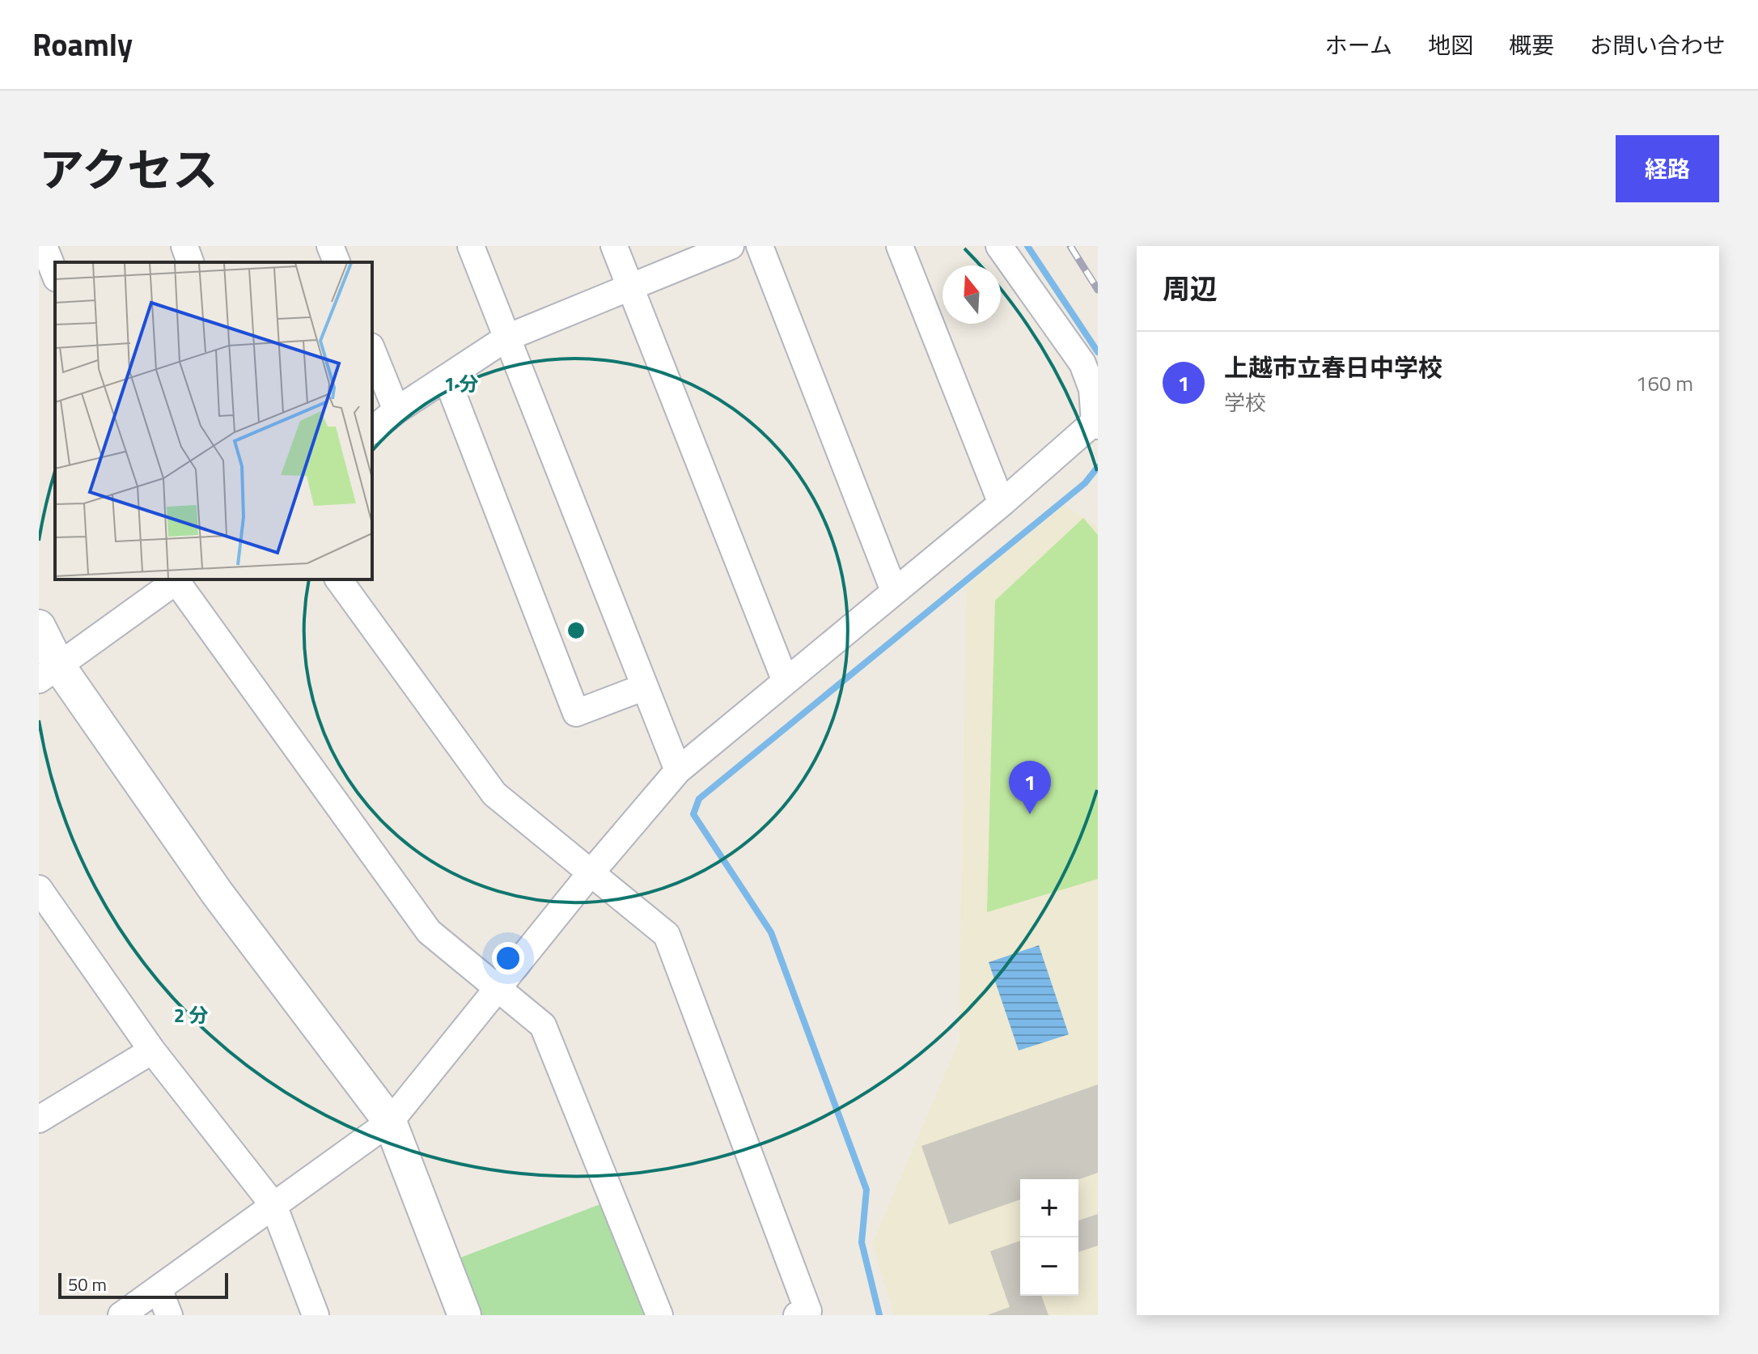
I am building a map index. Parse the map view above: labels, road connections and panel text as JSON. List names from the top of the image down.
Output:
{
  "scale_bar": "50 m",
  "north": "top",
  "page": {
    "header": "Roamly",
    "nav": [
      "ホーム",
      "地図",
      "概要",
      "お問い合わせ"
    ],
    "title": "アクセス",
    "buttons": "経路",
    "heading": "周辺",
    "list": [
      {
        "mark": "1",
        "name": "上越市立春日中学校",
        "note": "学校",
        "value": "160 m"
      }
    ],
    "pins": "1",
    "map_buttons": ["+", "−"],
    "scale": "50 m"
  },
  "rings": ["1 分", "2 分"]
}
